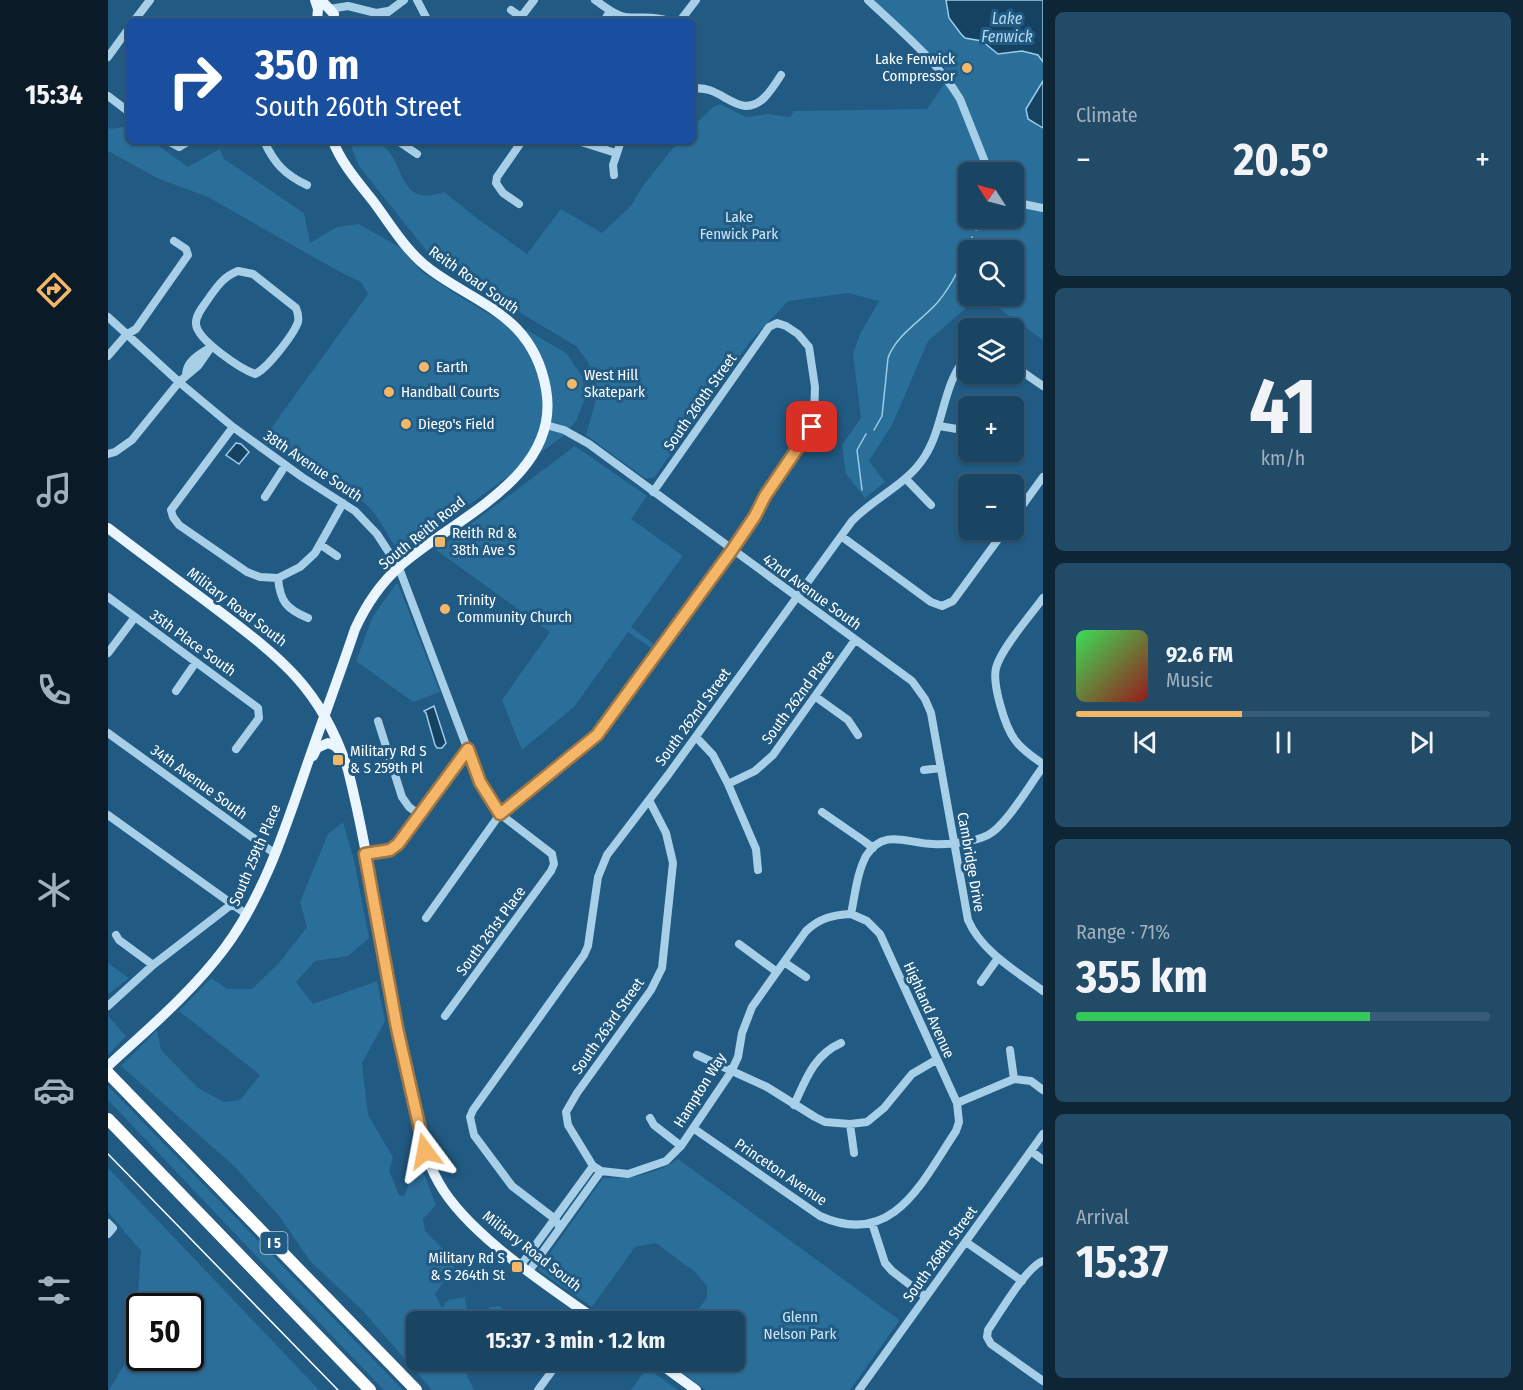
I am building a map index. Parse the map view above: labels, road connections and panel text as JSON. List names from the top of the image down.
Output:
{
  "streets": {
    "highway": ["I 5"],
    "main road": [
      "Reith Road South",
      "South Reith Road",
      "Military Road South",
      "South 259th Place"
    ],
    "street": [
      "South 260th Street",
      "38th Avenue South",
      "42nd Avenue South",
      "35th Place South",
      "South 262nd Place",
      "South 262nd Street",
      "34th Avenue South",
      "Cambridge Drive",
      "South 261st Place",
      "Highland Avenue",
      "South 263rd Street",
      "Hampton Way",
      "Princeton Avenue",
      "South 268th Street"
    ]
  },
  "crossings": [
    ["Reith Road South", "South Reith Road"],
    ["Reith Road South", "42nd Avenue South"],
    ["South 260th Street", "42nd Avenue South"],
    ["38th Avenue South", "South Reith Road"],
    ["38th Avenue South", "South 261st Place"],
    ["South Reith Road", "42nd Avenue South"],
    ["South Reith Road", "Military Road South"],
    ["South Reith Road", "South 259th Place"],
    ["42nd Avenue South", "South 262nd Place"],
    ["42nd Avenue South", "South 262nd Street"],
    ["42nd Avenue South", "Cambridge Drive"],
    ["Military Road South", "South 259th Place"],
    ["South 262nd Street", "South 263rd Street"],
    ["34th Avenue South", "South 259th Place"],
    ["Highland Avenue", "Hampton Way"],
    ["Highland Avenue", "Princeton Avenue"],
    ["South 263rd Street", "Hampton Way"],
    ["Hampton Way", "Princeton Avenue"]
  ],
  "water": ["Lake Fenwick"],
  "parks": ["Lake Fenwick Park", "Glenn Nelson Park"],
  "places": {
    "other": [
      "Lake Fenwick Compressor",
      "Earth",
      "West Hill Skatepark",
      "Handball Courts",
      "Diego's Field",
      "Trinity Community Church"
    ],
    "transit": ["Reith Rd & 38th Ave S", "Military Rd S & S 259th Pl", "Military Rd S & S 264th St"]
  },
  "north": "top left",
  "page": {
    "tabs": "15:34",
    "tile": [
      "Climate",
      ["41", "km/h"],
      ["Range · 71%", "355 km"],
      ["Arrival", "15:37"]
    ],
    "turn": ["350 m", "South 260th Street"],
    "heat": ["−", "20.5°", "+"],
    "map_buttons": ["+", "−"],
    "song": ["92.6 FM", "Music"],
    "limit": "50",
    "trip": "15:37 · 3 min · 1.2 km"
  }
}
